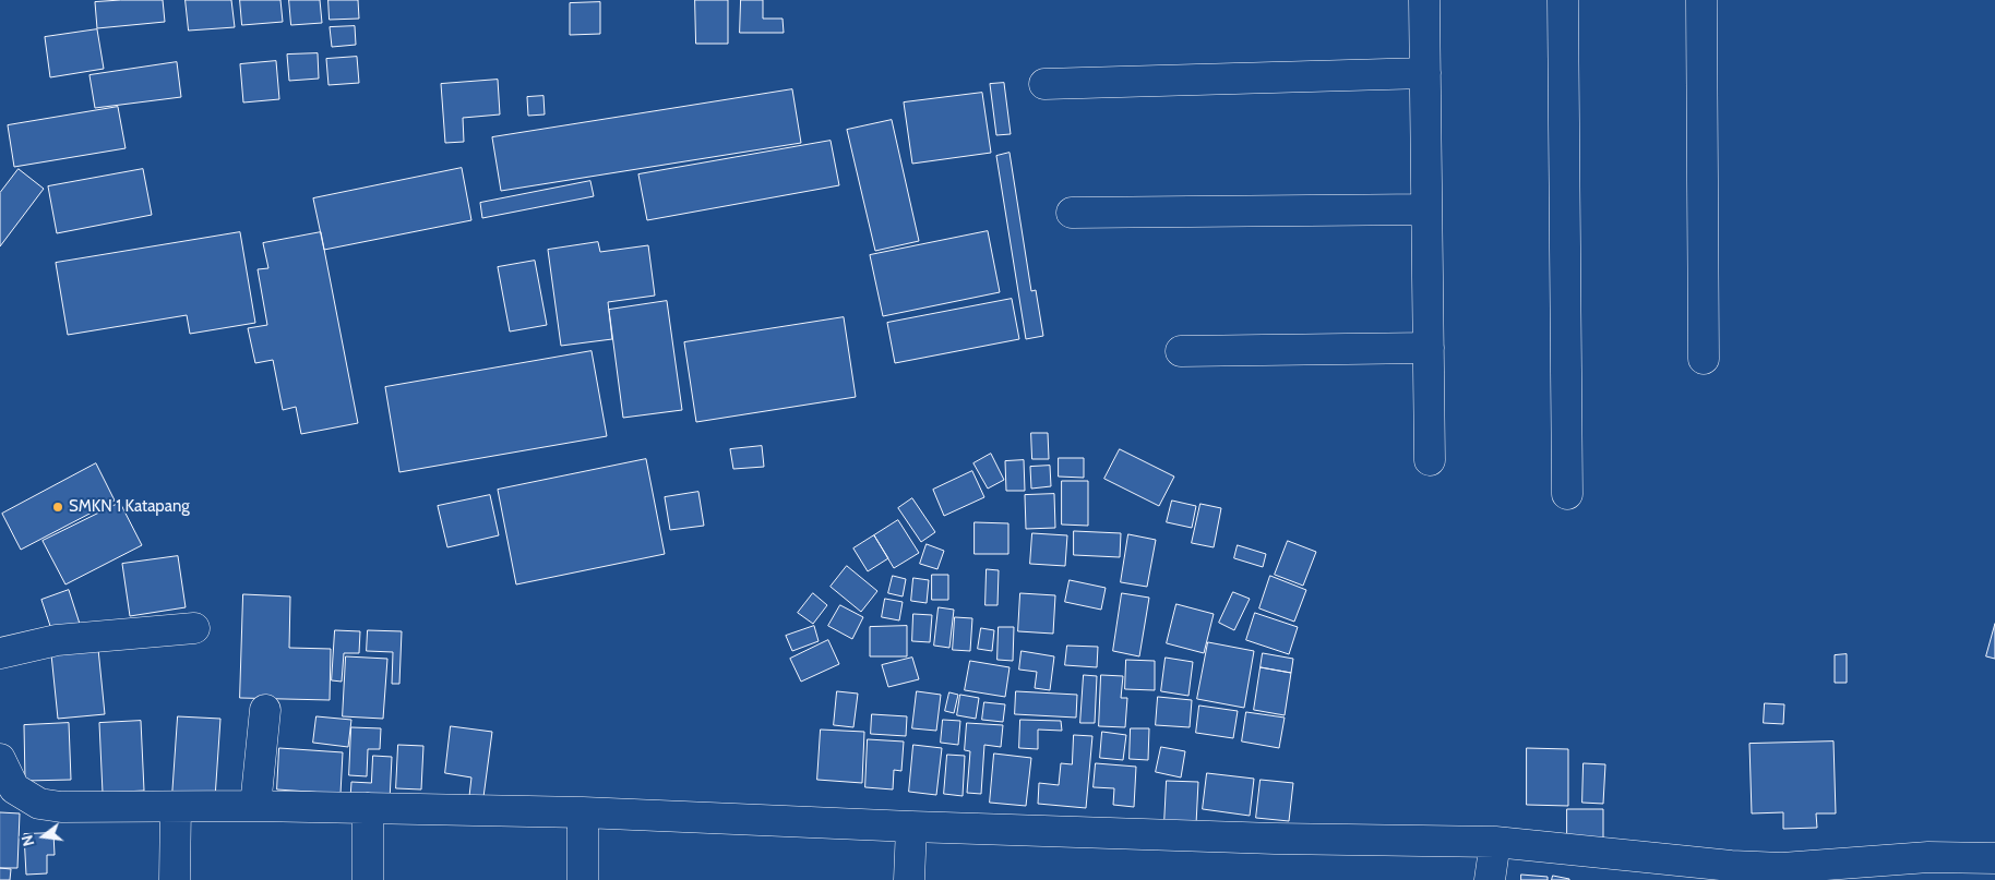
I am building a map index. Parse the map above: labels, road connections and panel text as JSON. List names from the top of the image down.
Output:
{
  "places": ["SMKN 1 Katapang"],
  "north": "left"
}
